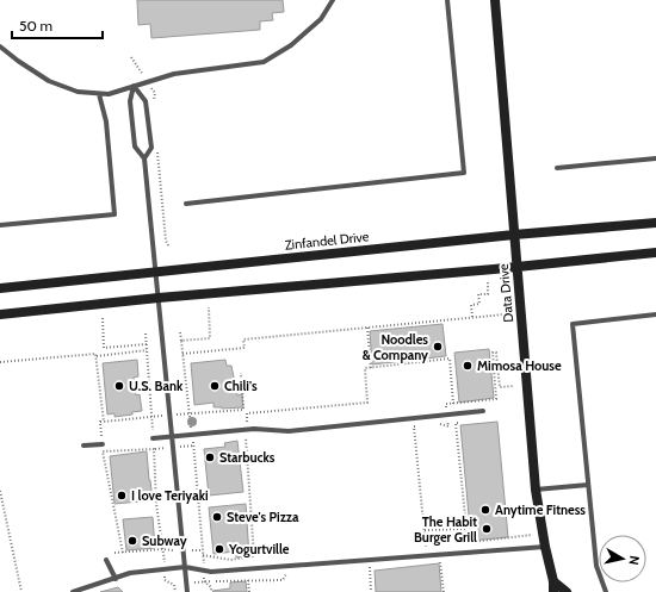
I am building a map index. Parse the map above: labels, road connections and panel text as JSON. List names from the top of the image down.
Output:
{
  "streets": {
    "main road": ["Zinfandel Drive", "Data Drive"]
  },
  "crossings": [
    ["Zinfandel Drive", "Data Drive"]
  ],
  "places": [
    "Noodles & Company",
    "Mimosa House",
    "U.S. Bank",
    "Chili's",
    "Starbucks",
    "I love Teriyaki",
    "Anytime Fitness",
    "Steve's Pizza",
    "The Habit Burger Grill",
    "Subway",
    "Yogurtville"
  ],
  "scale_bar": "50 m",
  "north": "right"
}
